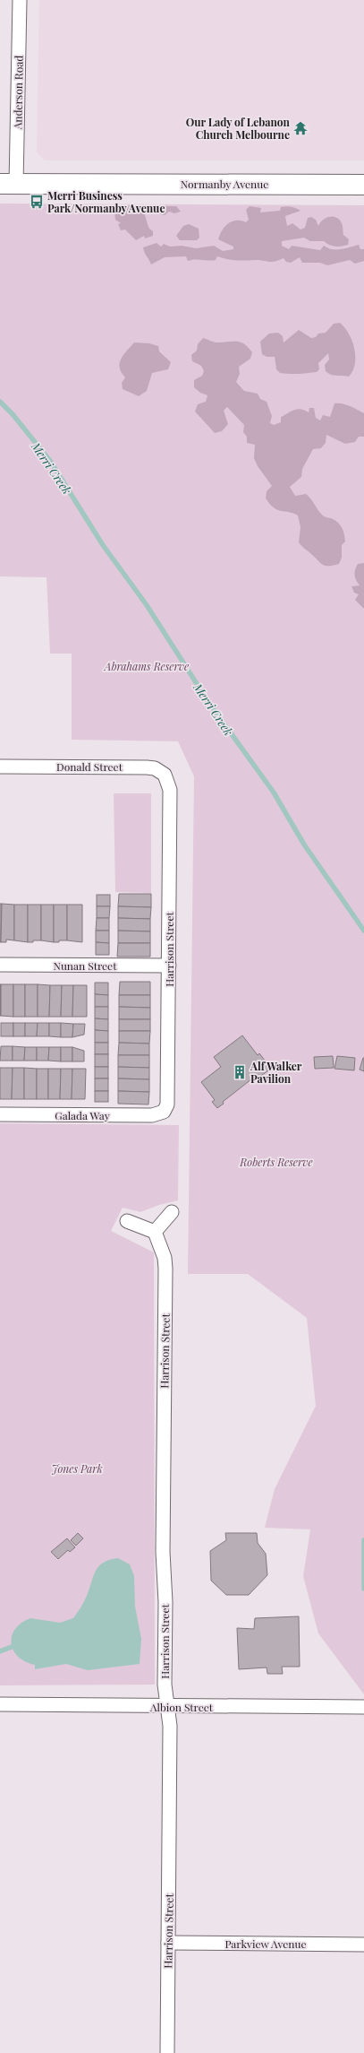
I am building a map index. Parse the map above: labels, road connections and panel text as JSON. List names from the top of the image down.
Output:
{
  "streets": {
    "main road": ["Normanby Avenue"],
    "street": [
      "Anderson Road",
      "Donald Street",
      "Harrison Street",
      "Nunan Street",
      "Galada Way",
      "Albion Street",
      "Parkview Avenue"
    ]
  },
  "crossings": [
    ["Anderson Road", "Normanby Avenue"],
    ["Donald Street", "Harrison Street"],
    ["Harrison Street", "Nunan Street"],
    ["Harrison Street", "Galada Way"],
    ["Harrison Street", "Albion Street"],
    ["Harrison Street", "Parkview Avenue"]
  ],
  "water": ["Merri Creek"],
  "parks": ["Abrahams Reserve", "Roberts Reserve", "Jones Park"],
  "places": {
    "temple": ["Our Lady of Lebanon Church Melbourne"],
    "bus stop": ["Merri Business Park/Normanby Avenue"],
    "building": ["Alf Walker Pavilion"]
  }
}
